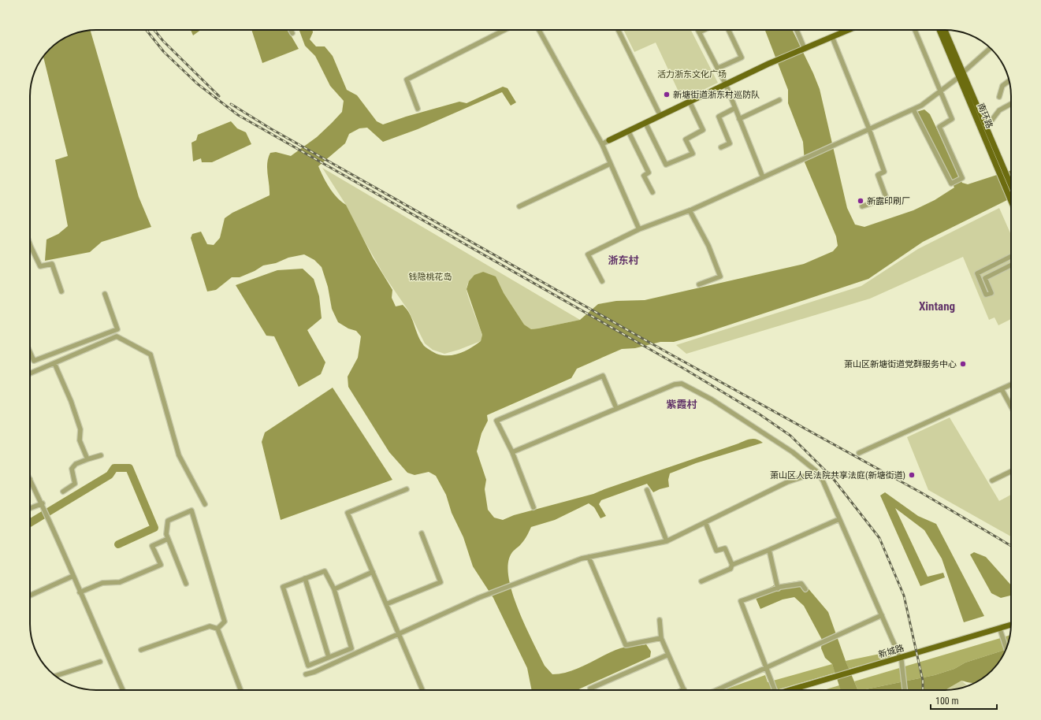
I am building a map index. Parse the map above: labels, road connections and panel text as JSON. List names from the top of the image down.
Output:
{
  "streets": {
    "main road": ["南环路", "新城路"]
  },
  "districts": ["浙东村", "Xintang", "紫霞村"],
  "parks": ["活力浙东文化广场", "钱隐桃花岛"],
  "places": [
    "新塘街道浙东村巡防队",
    "新露印刷厂",
    "萧山区新塘街道党群服务中心",
    "萧山区人民法院共享法庭(新塘街道)"
  ],
  "scale_bar": "100 m"
}
